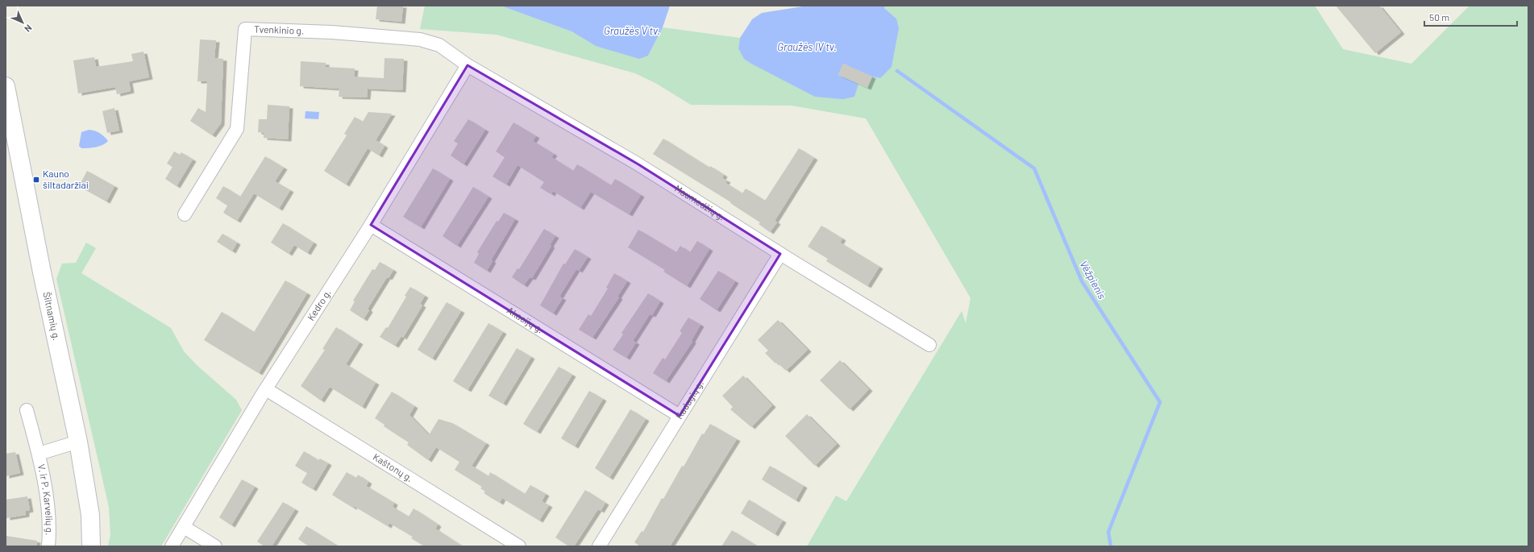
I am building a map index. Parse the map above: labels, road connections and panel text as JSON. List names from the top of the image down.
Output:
{
  "streets": {
    "main road": ["Šiltnamių g."],
    "street": [
      "Tvenkinio g.",
      "Maumedžių g.",
      "Kedro g.",
      "Akacijų g.",
      "Kadagių g.",
      "Kaštonų g.",
      "V. ir P. Karvelių g."
    ]
  },
  "crossings": [
    ["Tvenkinio g.", "Maumedžių g."],
    ["Tvenkinio g.", "Kedro g."],
    ["Maumedžių g.", "Kedro g."],
    ["Maumedžių g.", "Kadagių g."],
    ["Kedro g.", "Akacijų g."],
    ["Kedro g.", "Kaštonų g."],
    ["Šiltnamių g.", "V. ir P. Karvelių g."],
    ["Akacijų g.", "Kadagių g."]
  ],
  "water": ["Graužės V tv.", "Graužės IV tv.", "Vėžpienis"],
  "places": {
    "transit": ["Kauno šiltadaržiai"]
  },
  "scale_bar": "50 m",
  "north": "bottom right"
}
